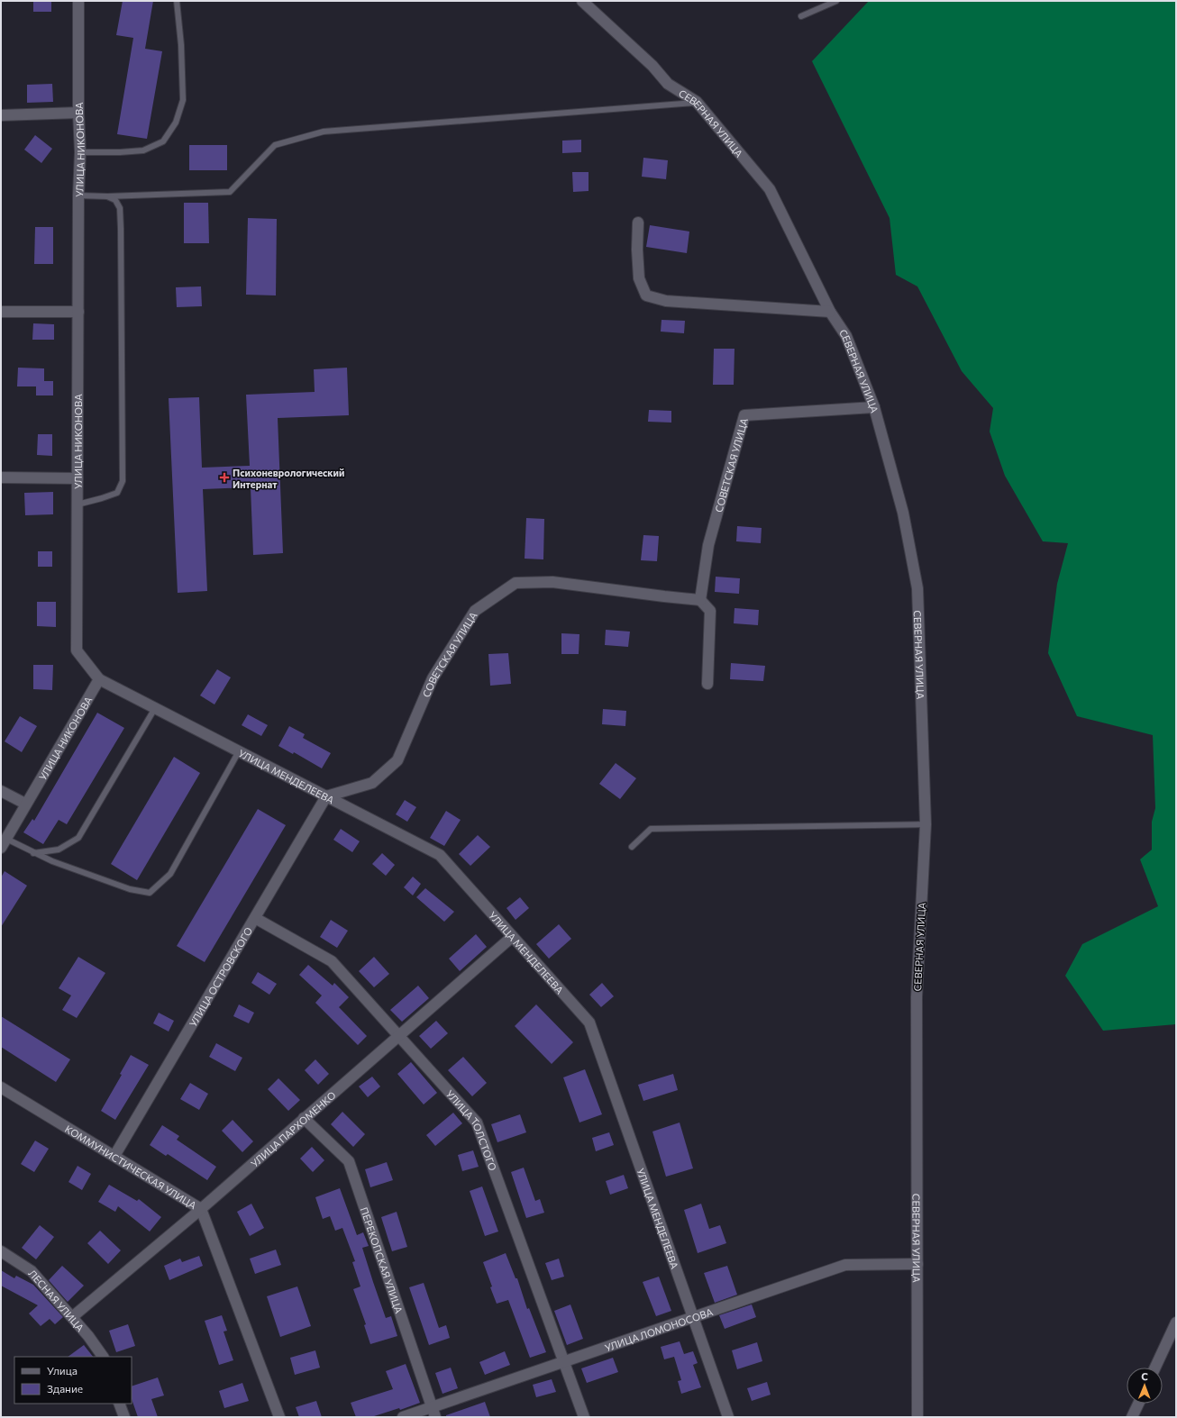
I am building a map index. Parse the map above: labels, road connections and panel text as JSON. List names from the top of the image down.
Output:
{
  "streets": {
    "street": [
      "СЕВЕРНАЯ УЛИЦА",
      "УЛИЦА НИКОНОВА",
      "СОВЕТСКАЯ УЛИЦА",
      "УЛИЦА МЕНДЕЛЕЕВА",
      "УЛИЦА ОСТРОВСКОГО",
      "УЛИЦА ПАРХОМЕНКО",
      "УЛИЦА ТОЛСТОГО",
      "КОММУНИСТИЧЕСКАЯ УЛИЦА",
      "ПЕРЕКОПСКАЯ УЛИЦА",
      "ЛЕСНАЯ УЛИЦА",
      "УЛИЦА ЛОМОНОСОВА"
    ]
  },
  "crossings": [
    ["СЕВЕРНАЯ УЛИЦА", "СОВЕТСКАЯ УЛИЦА"],
    ["СЕВЕРНАЯ УЛИЦА", "УЛИЦА ЛОМОНОСОВА"],
    ["УЛИЦА НИКОНОВА", "УЛИЦА МЕНДЕЛЕЕВА"],
    ["СОВЕТСКАЯ УЛИЦА", "УЛИЦА МЕНДЕЛЕЕВА"],
    ["СОВЕТСКАЯ УЛИЦА", "УЛИЦА ОСТРОВСКОГО"],
    ["УЛИЦА МЕНДЕЛЕЕВА", "УЛИЦА ОСТРОВСКОГО"],
    ["УЛИЦА МЕНДЕЛЕЕВА", "УЛИЦА ПАРХОМЕНКО"],
    ["УЛИЦА МЕНДЕЛЕЕВА", "УЛИЦА ЛОМОНОСОВА"],
    ["УЛИЦА ОСТРОВСКОГО", "УЛИЦА ТОЛСТОГО"],
    ["УЛИЦА ОСТРОВСКОГО", "КОММУНИСТИЧЕСКАЯ УЛИЦА"],
    ["УЛИЦА ПАРХОМЕНКО", "УЛИЦА ТОЛСТОГО"],
    ["УЛИЦА ПАРХОМЕНКО", "КОММУНИСТИЧЕСКАЯ УЛИЦА"],
    ["УЛИЦА ПАРХОМЕНКО", "ПЕРЕКОПСКАЯ УЛИЦА"],
    ["УЛИЦА ПАРХОМЕНКО", "ЛЕСНАЯ УЛИЦА"],
    ["УЛИЦА ТОЛСТОГО", "УЛИЦА ЛОМОНОСОВА"],
    ["ПЕРЕКОПСКАЯ УЛИЦА", "УЛИЦА ЛОМОНОСОВА"]
  ],
  "places": {
    "health": ["Психоневрологический Интернат"]
  },
  "legend": ["Улица", "Здание"],
  "north": "top"
}
